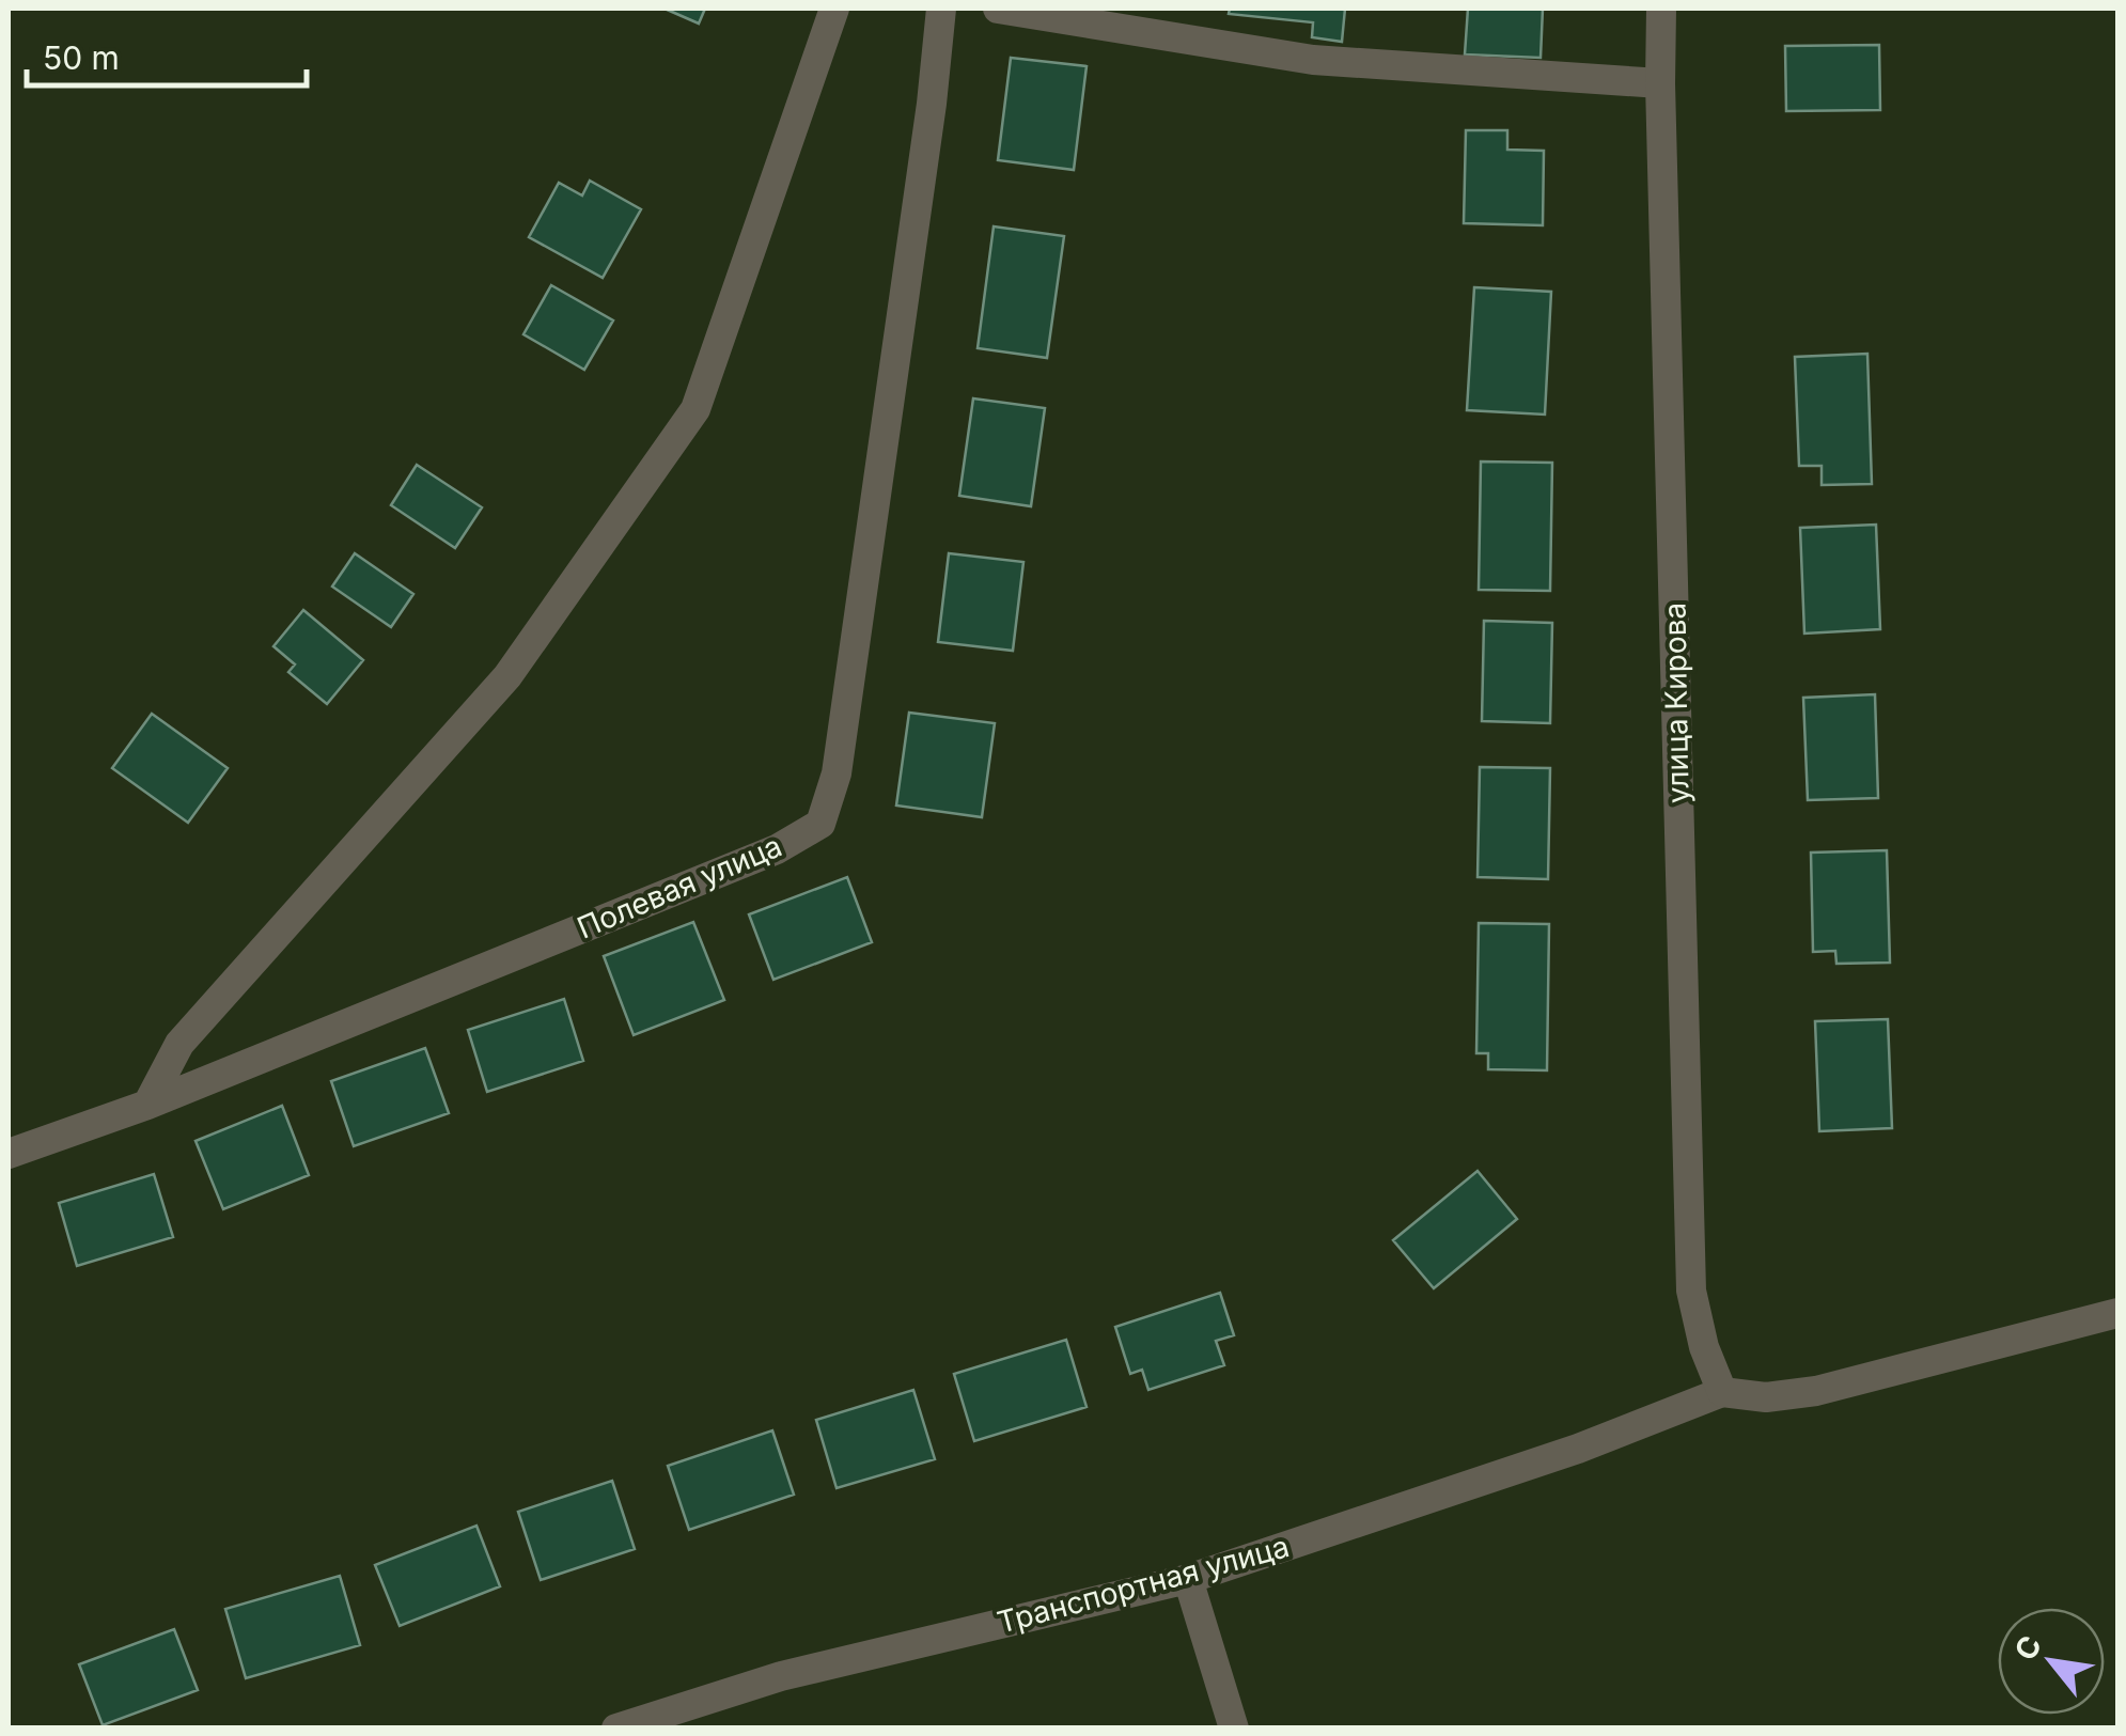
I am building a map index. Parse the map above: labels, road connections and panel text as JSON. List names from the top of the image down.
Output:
{
  "streets": {
    "street": ["улица Кирова", "Полевая улица", "Транспортная улица"]
  },
  "crossings": [
    ["улица Кирова", "Транспортная улица"]
  ],
  "scale_bar": "50 m",
  "north": "top left"
}
